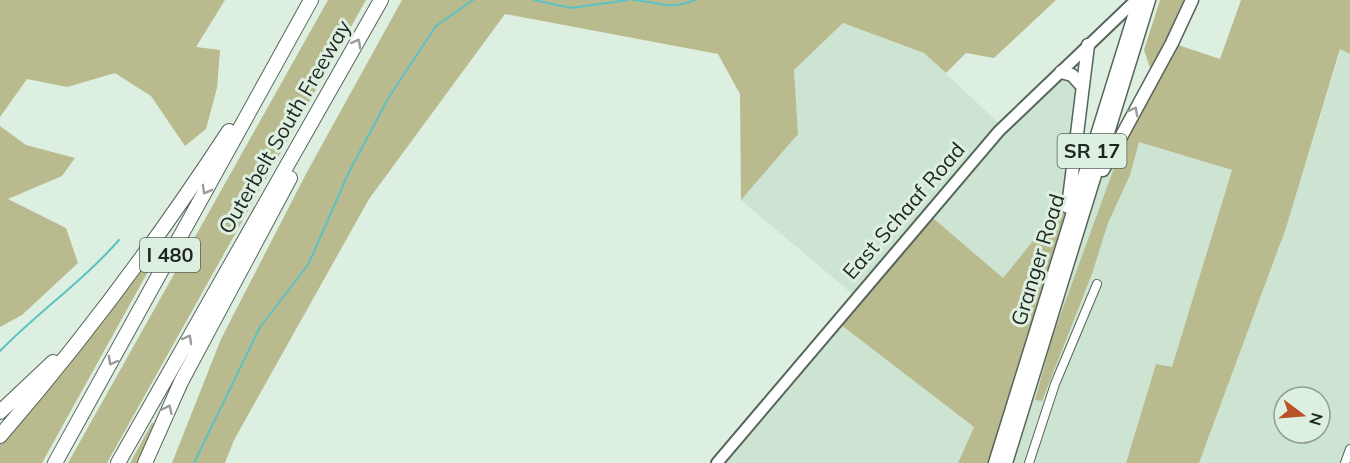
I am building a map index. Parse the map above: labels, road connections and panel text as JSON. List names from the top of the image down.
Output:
{
  "streets": {
    "highway": ["Outerbelt South Freeway", "I 480"],
    "main road": ["SR 17", "Granger Road"],
    "street": ["East Schaaf Road"]
  },
  "crossings": [
    ["East Schaaf Road", "Granger Road"]
  ],
  "north": "right"
}
